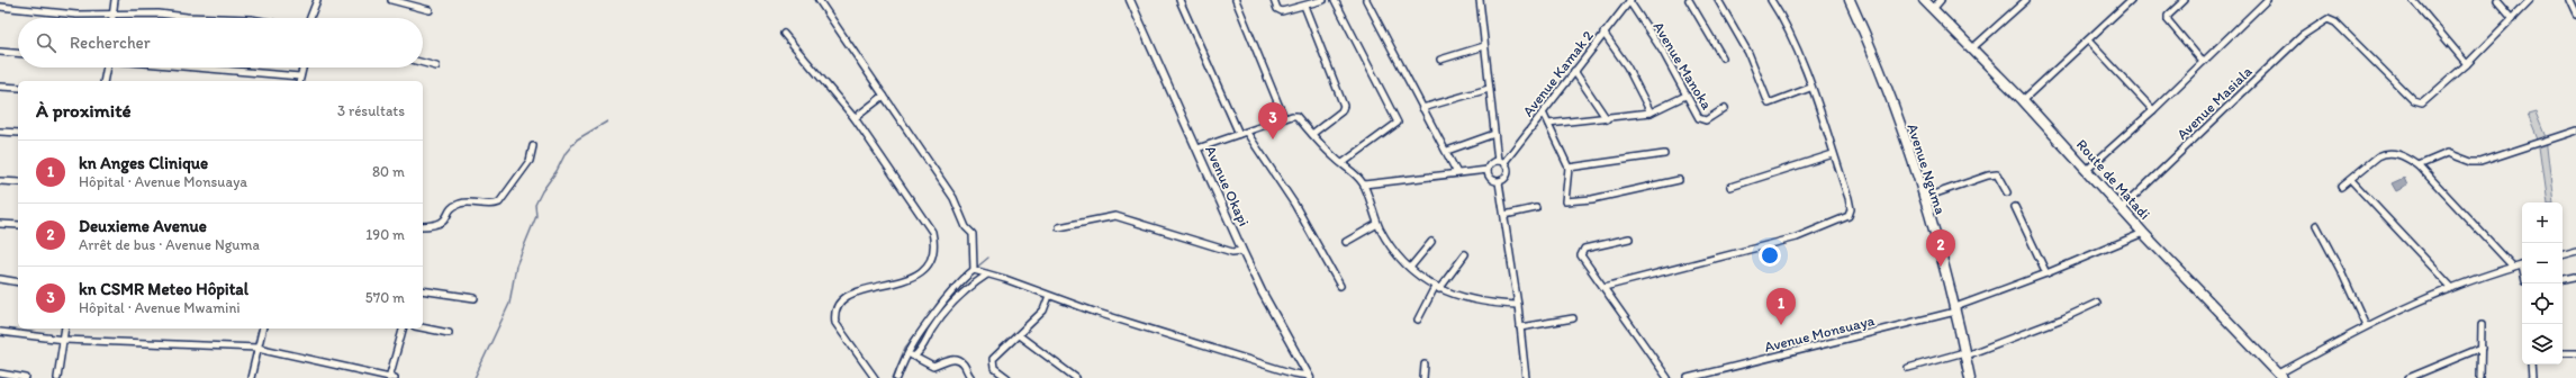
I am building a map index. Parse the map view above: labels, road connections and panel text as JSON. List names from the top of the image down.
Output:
{
  "streets": {
    "main road": ["Avenue Nguma", "Route de Matadi"],
    "street": [
      "Avenue Manoka",
      "Avenue Kamak 2",
      "Avenue Masiala",
      "Avenue Okapi",
      "Avenue Monsuaya"
    ]
  },
  "crossings": [
    ["Avenue Manoka", "Avenue Kamak 2"],
    ["Avenue Masiala", "Route de Matadi"],
    ["Avenue Nguma", "Avenue Monsuaya"],
    ["Route de Matadi", "Avenue Monsuaya"]
  ],
  "page": {
    "search": "Rechercher",
    "heading": ["À proximité", "3 résultats"],
    "pins": ["3", "2", "1"],
    "list": [
      {
        "mark": "1",
        "name": "kn Anges Clinique",
        "note": "Hôpital · Avenue Monsuaya",
        "value": "80 m"
      },
      {
        "mark": "2",
        "name": "Deuxieme Avenue",
        "note": "Arrêt de bus · Avenue Nguma",
        "value": "190 m"
      },
      {
        "mark": "3",
        "name": "kn CSMR Meteo Hôpital",
        "note": "Hôpital · Avenue Mwamini",
        "value": "570 m"
      }
    ],
    "map_buttons": ["+", "−"]
  }
}
